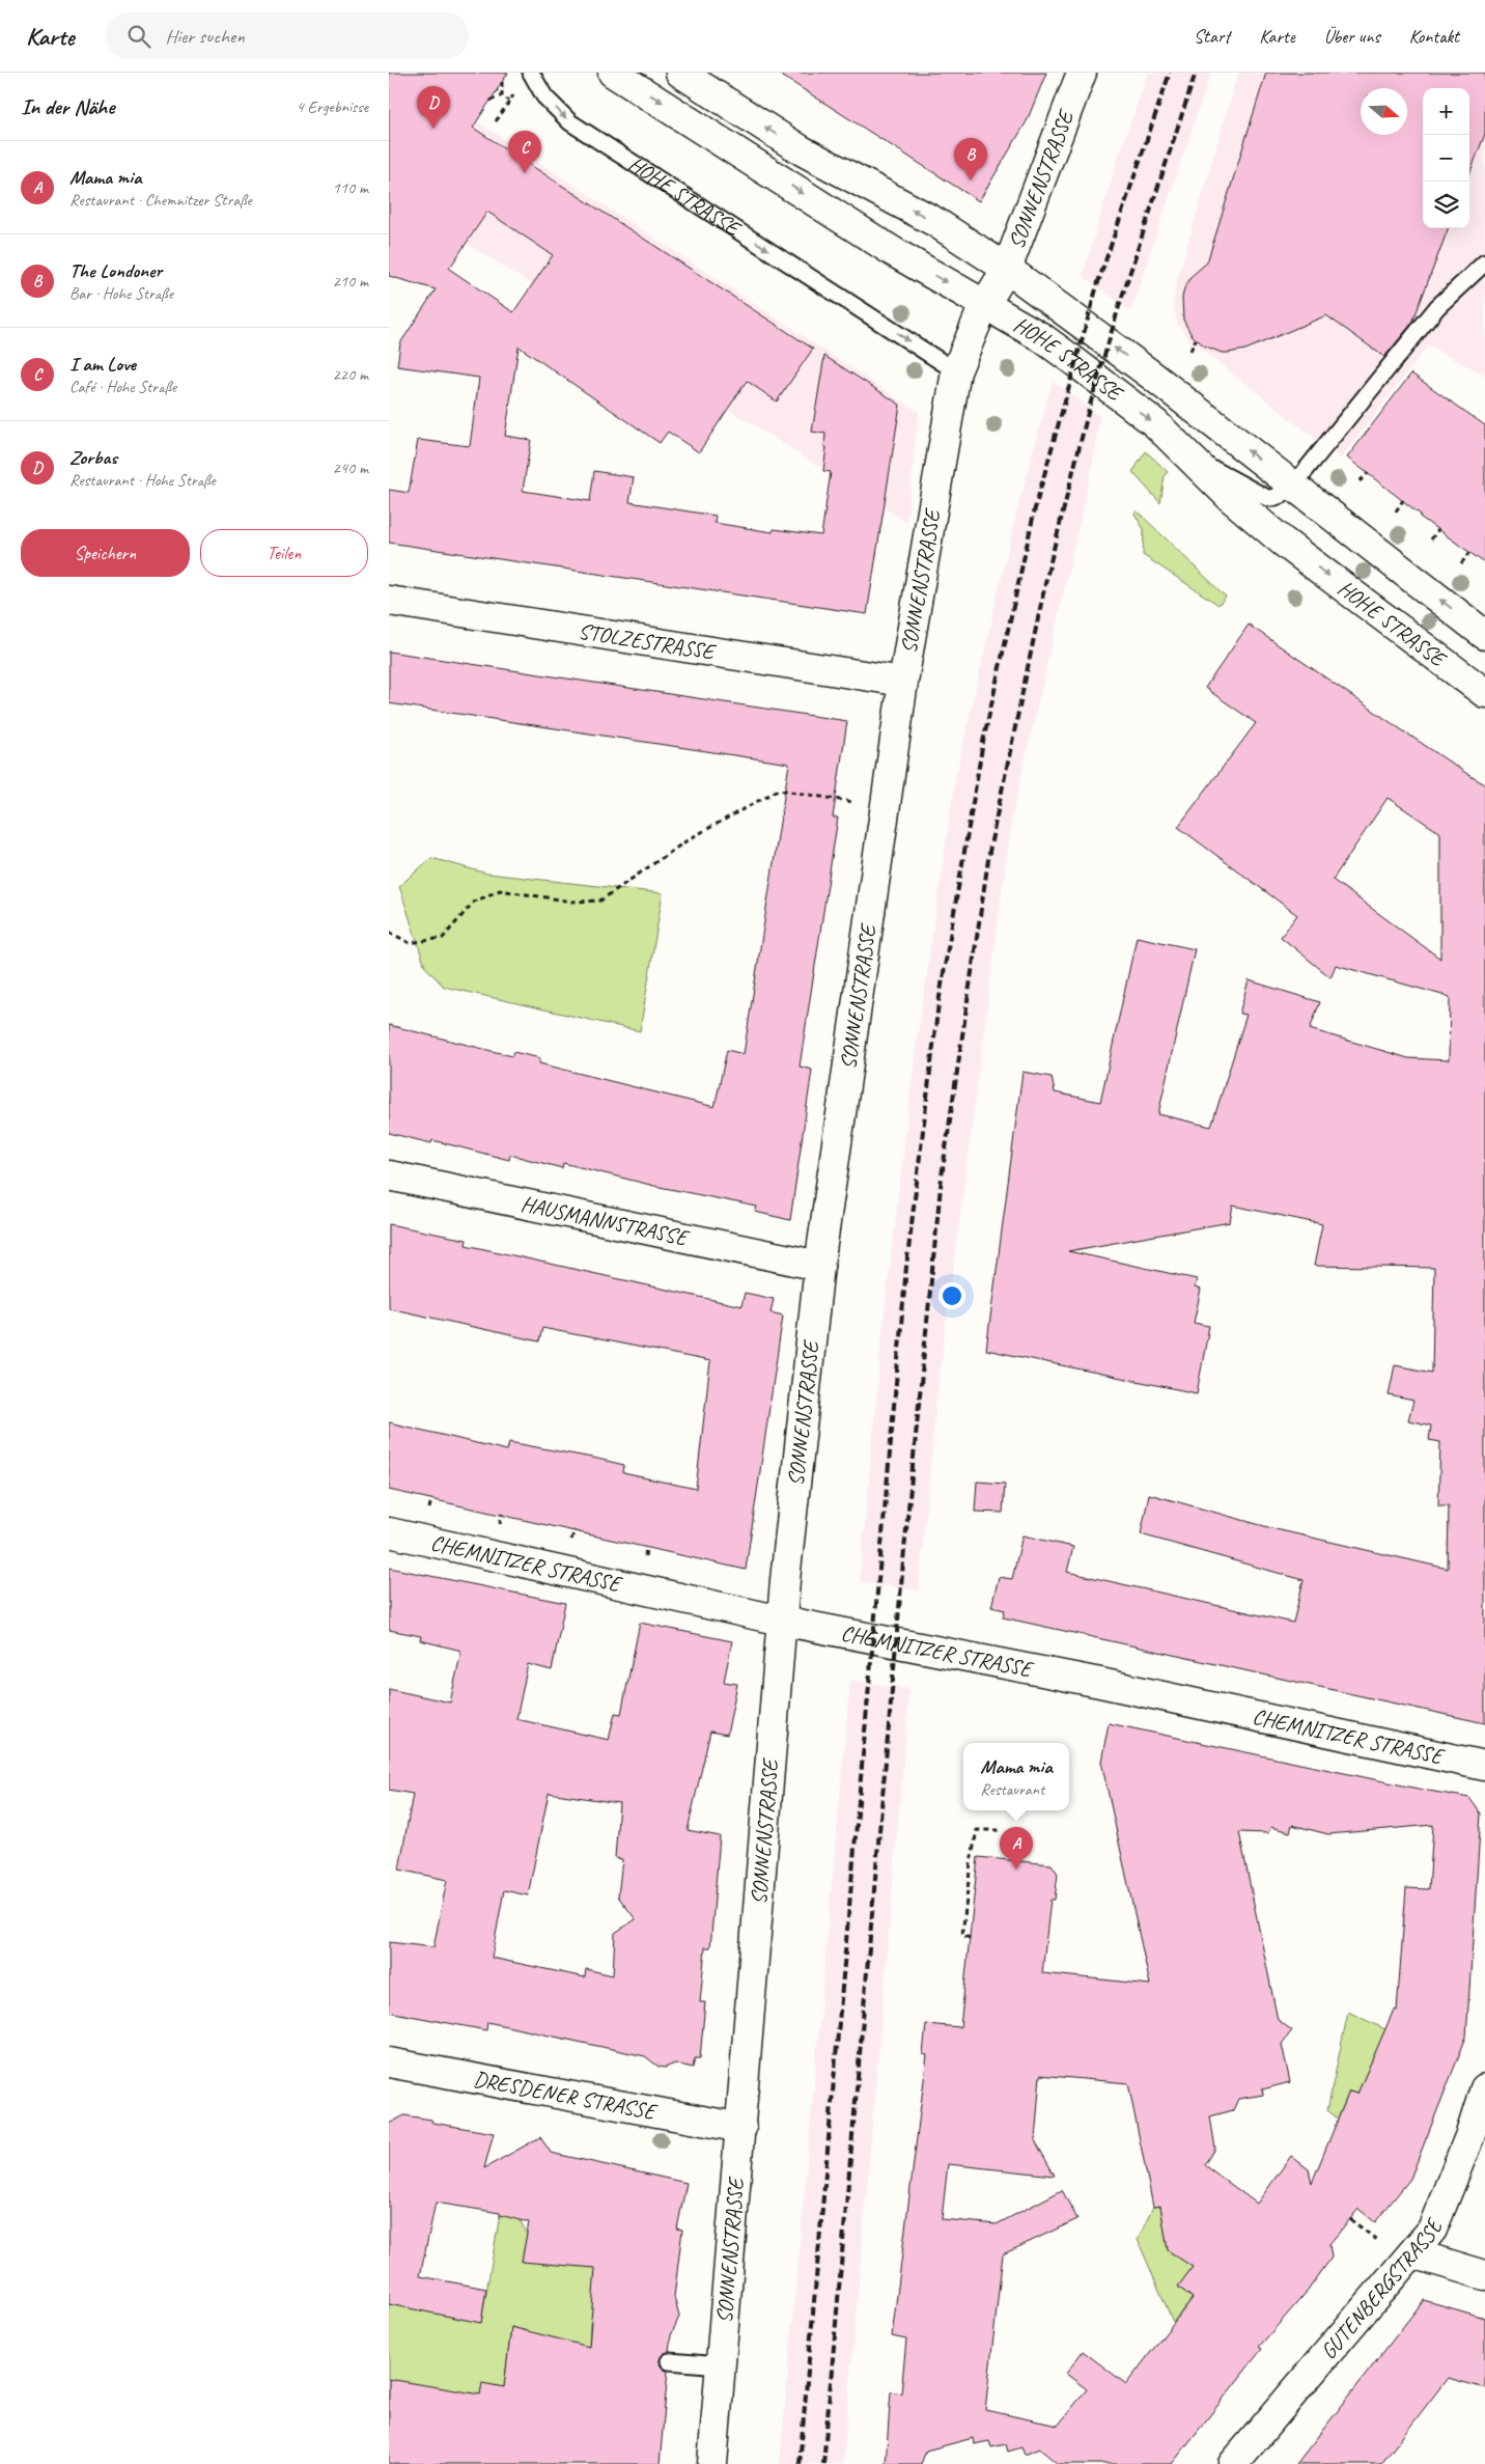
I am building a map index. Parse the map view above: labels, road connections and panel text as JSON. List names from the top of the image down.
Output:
{
  "streets": {
    "street": [
      "SONNENSTRASSE",
      "HOHE STRASSE",
      "STOLZESTRASSE",
      "HAUSMANNSTRASSE",
      "CHEMNITZER STRASSE",
      "DRESDENER STRASSE",
      "GUTENBERGSTRASSE"
    ]
  },
  "crossings": [
    ["SONNENSTRASSE", "HOHE STRASSE"],
    ["SONNENSTRASSE", "STOLZESTRASSE"],
    ["SONNENSTRASSE", "HAUSMANNSTRASSE"],
    ["SONNENSTRASSE", "CHEMNITZER STRASSE"],
    ["SONNENSTRASSE", "DRESDENER STRASSE"]
  ],
  "north": "right",
  "page": {
    "header": "Karte",
    "search": "Hier suchen",
    "nav": [
      "Start",
      "Karte",
      "Über uns",
      "Kontakt"
    ],
    "heading": ["In der Nähe", "4 Ergebnisse"],
    "pins": [
      "D",
      "C",
      "B",
      "A"
    ],
    "map_buttons": ["+", "−"],
    "list": [
      {
        "mark": "A",
        "name": "Mama mia",
        "note": "Restaurant · Chemnitzer Straße",
        "value": "110 m"
      },
      {
        "mark": "B",
        "name": "The Londoner",
        "note": "Bar · Hohe Straße",
        "value": "210 m"
      },
      {
        "mark": "C",
        "name": "I am Love",
        "note": "Café · Hohe Straße",
        "value": "220 m"
      },
      {
        "mark": "D",
        "name": "Zorbas",
        "note": "Restaurant · Hohe Straße",
        "value": "240 m"
      }
    ],
    "buttons": ["Speichern", "Teilen"],
    "popup": ["Mama mia", "Restaurant"]
  }
}
